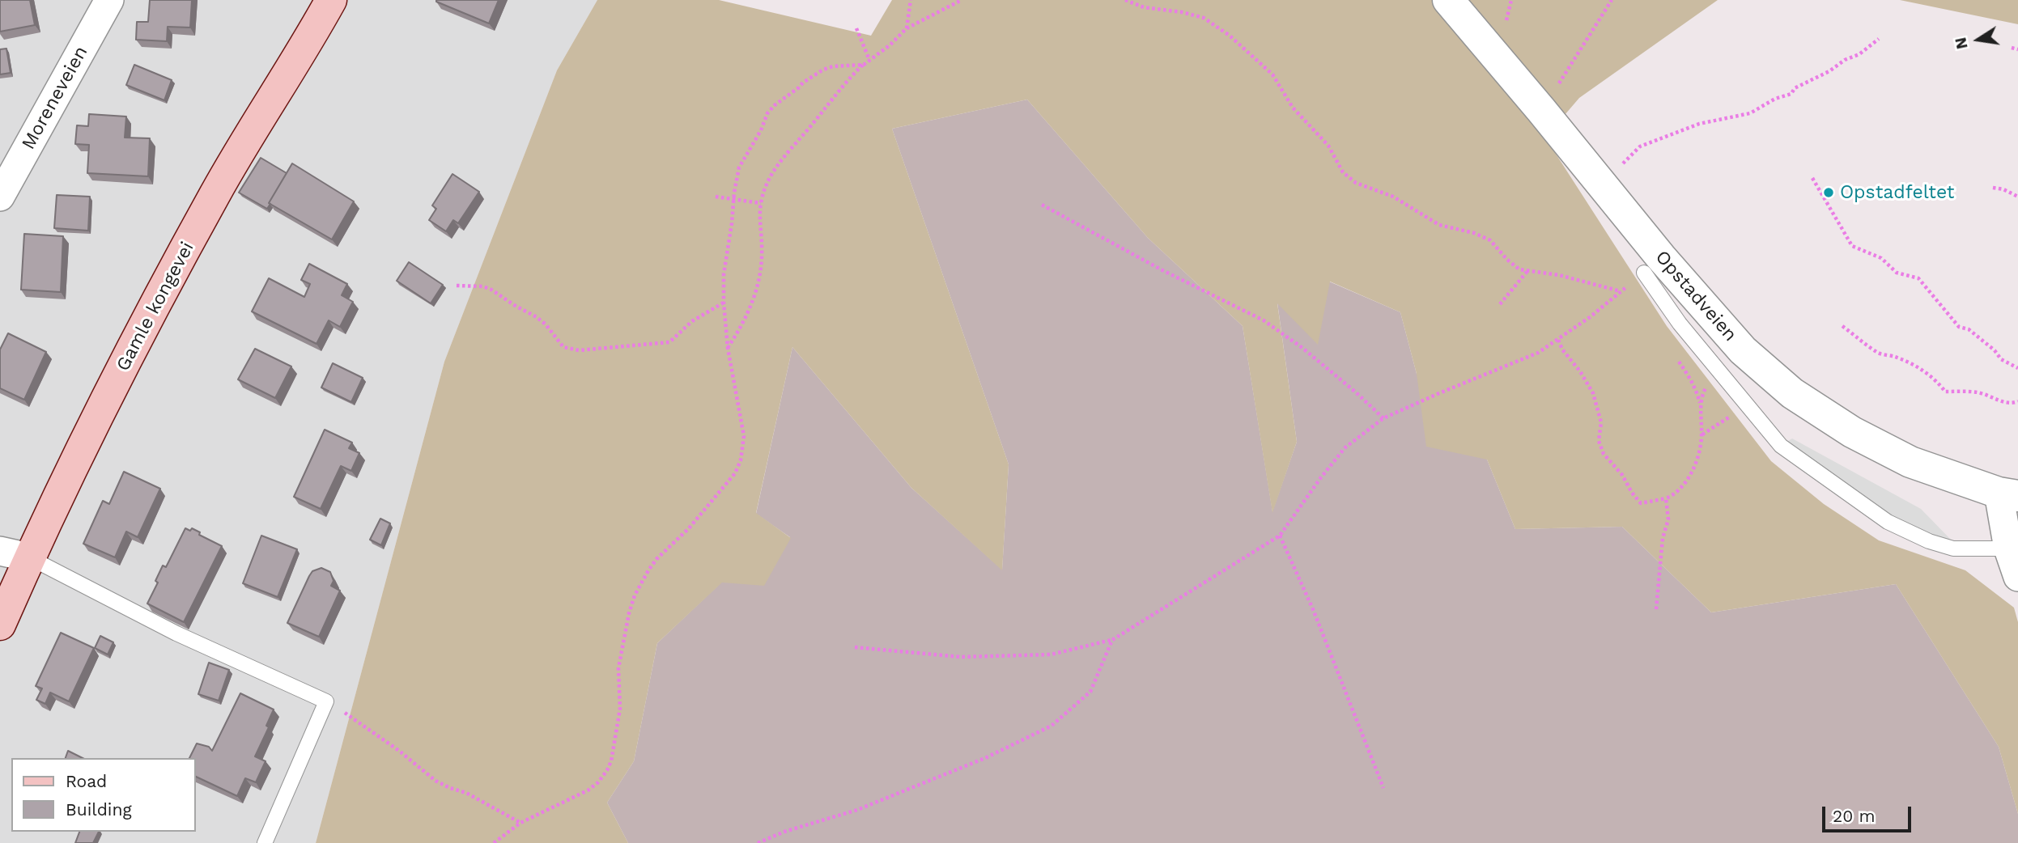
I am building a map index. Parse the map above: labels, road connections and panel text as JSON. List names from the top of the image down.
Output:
{
  "streets": {
    "main road": ["Gamle kongevei"],
    "street": ["Moreneveien", "Opstadveien"]
  },
  "places": ["Opstadfeltet"],
  "legend": ["Road", "Building"],
  "scale_bar": "20 m",
  "north": "left"
}
